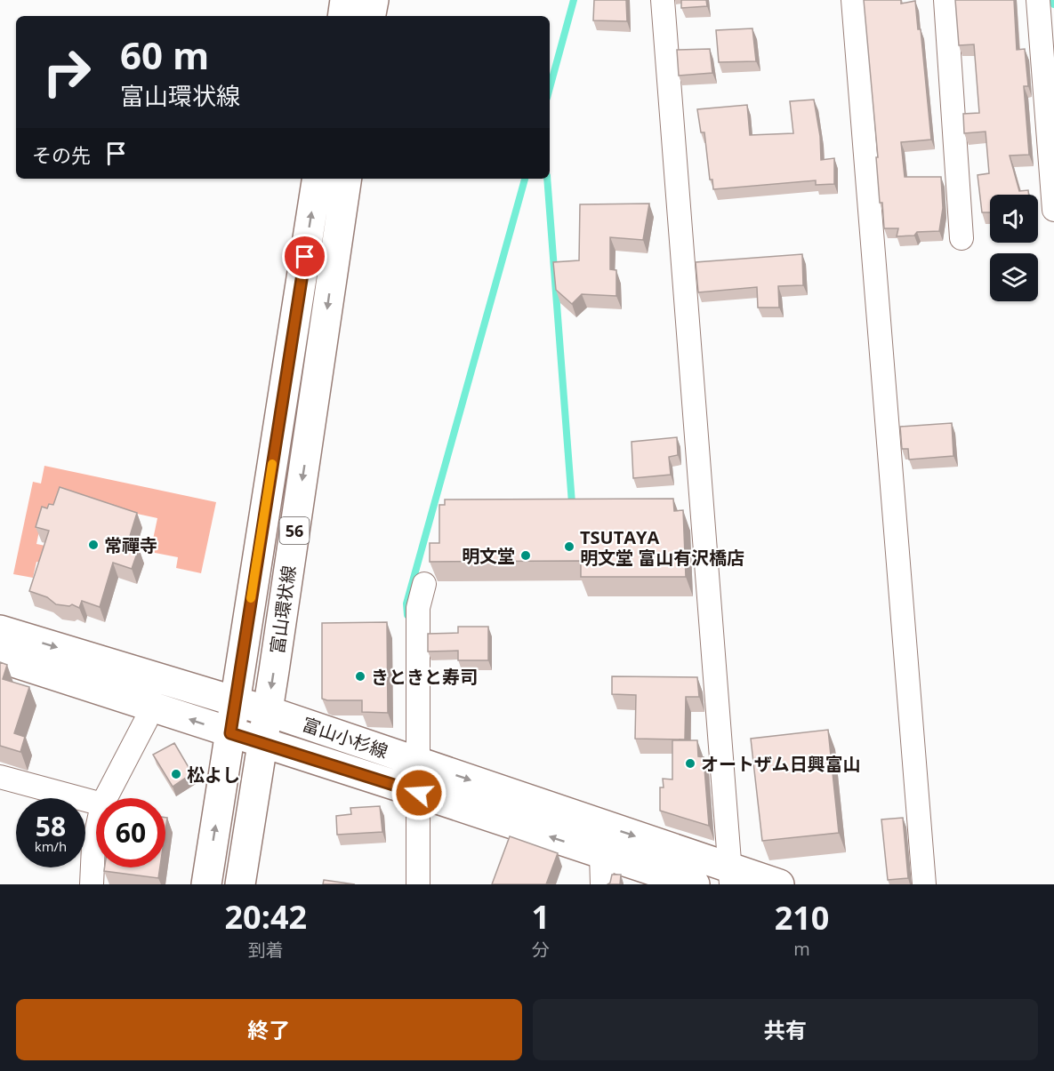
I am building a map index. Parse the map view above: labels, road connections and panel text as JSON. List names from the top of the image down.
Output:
{
  "streets": {
    "main road": ["56", "富山環状線", "富山小杉線"]
  },
  "crossings": [
    ["富山環状線", "富山小杉線"]
  ],
  "places": [
    "常禪寺",
    "TSUTAYA 明文堂 富山有沢橋店",
    "明文堂",
    "きときと寿司",
    "オートザム日興富山",
    "松よし"
  ],
  "page": {
    "turn": ["60 m", "富山環状線"],
    "then": "その先",
    "speed": "58 km/h",
    "limit": "60",
    "eta": [
      "20:42",
      "到着",
      "1",
      "分",
      "210",
      "m"
    ],
    "buttons": ["終了", "共有"]
  }
}
